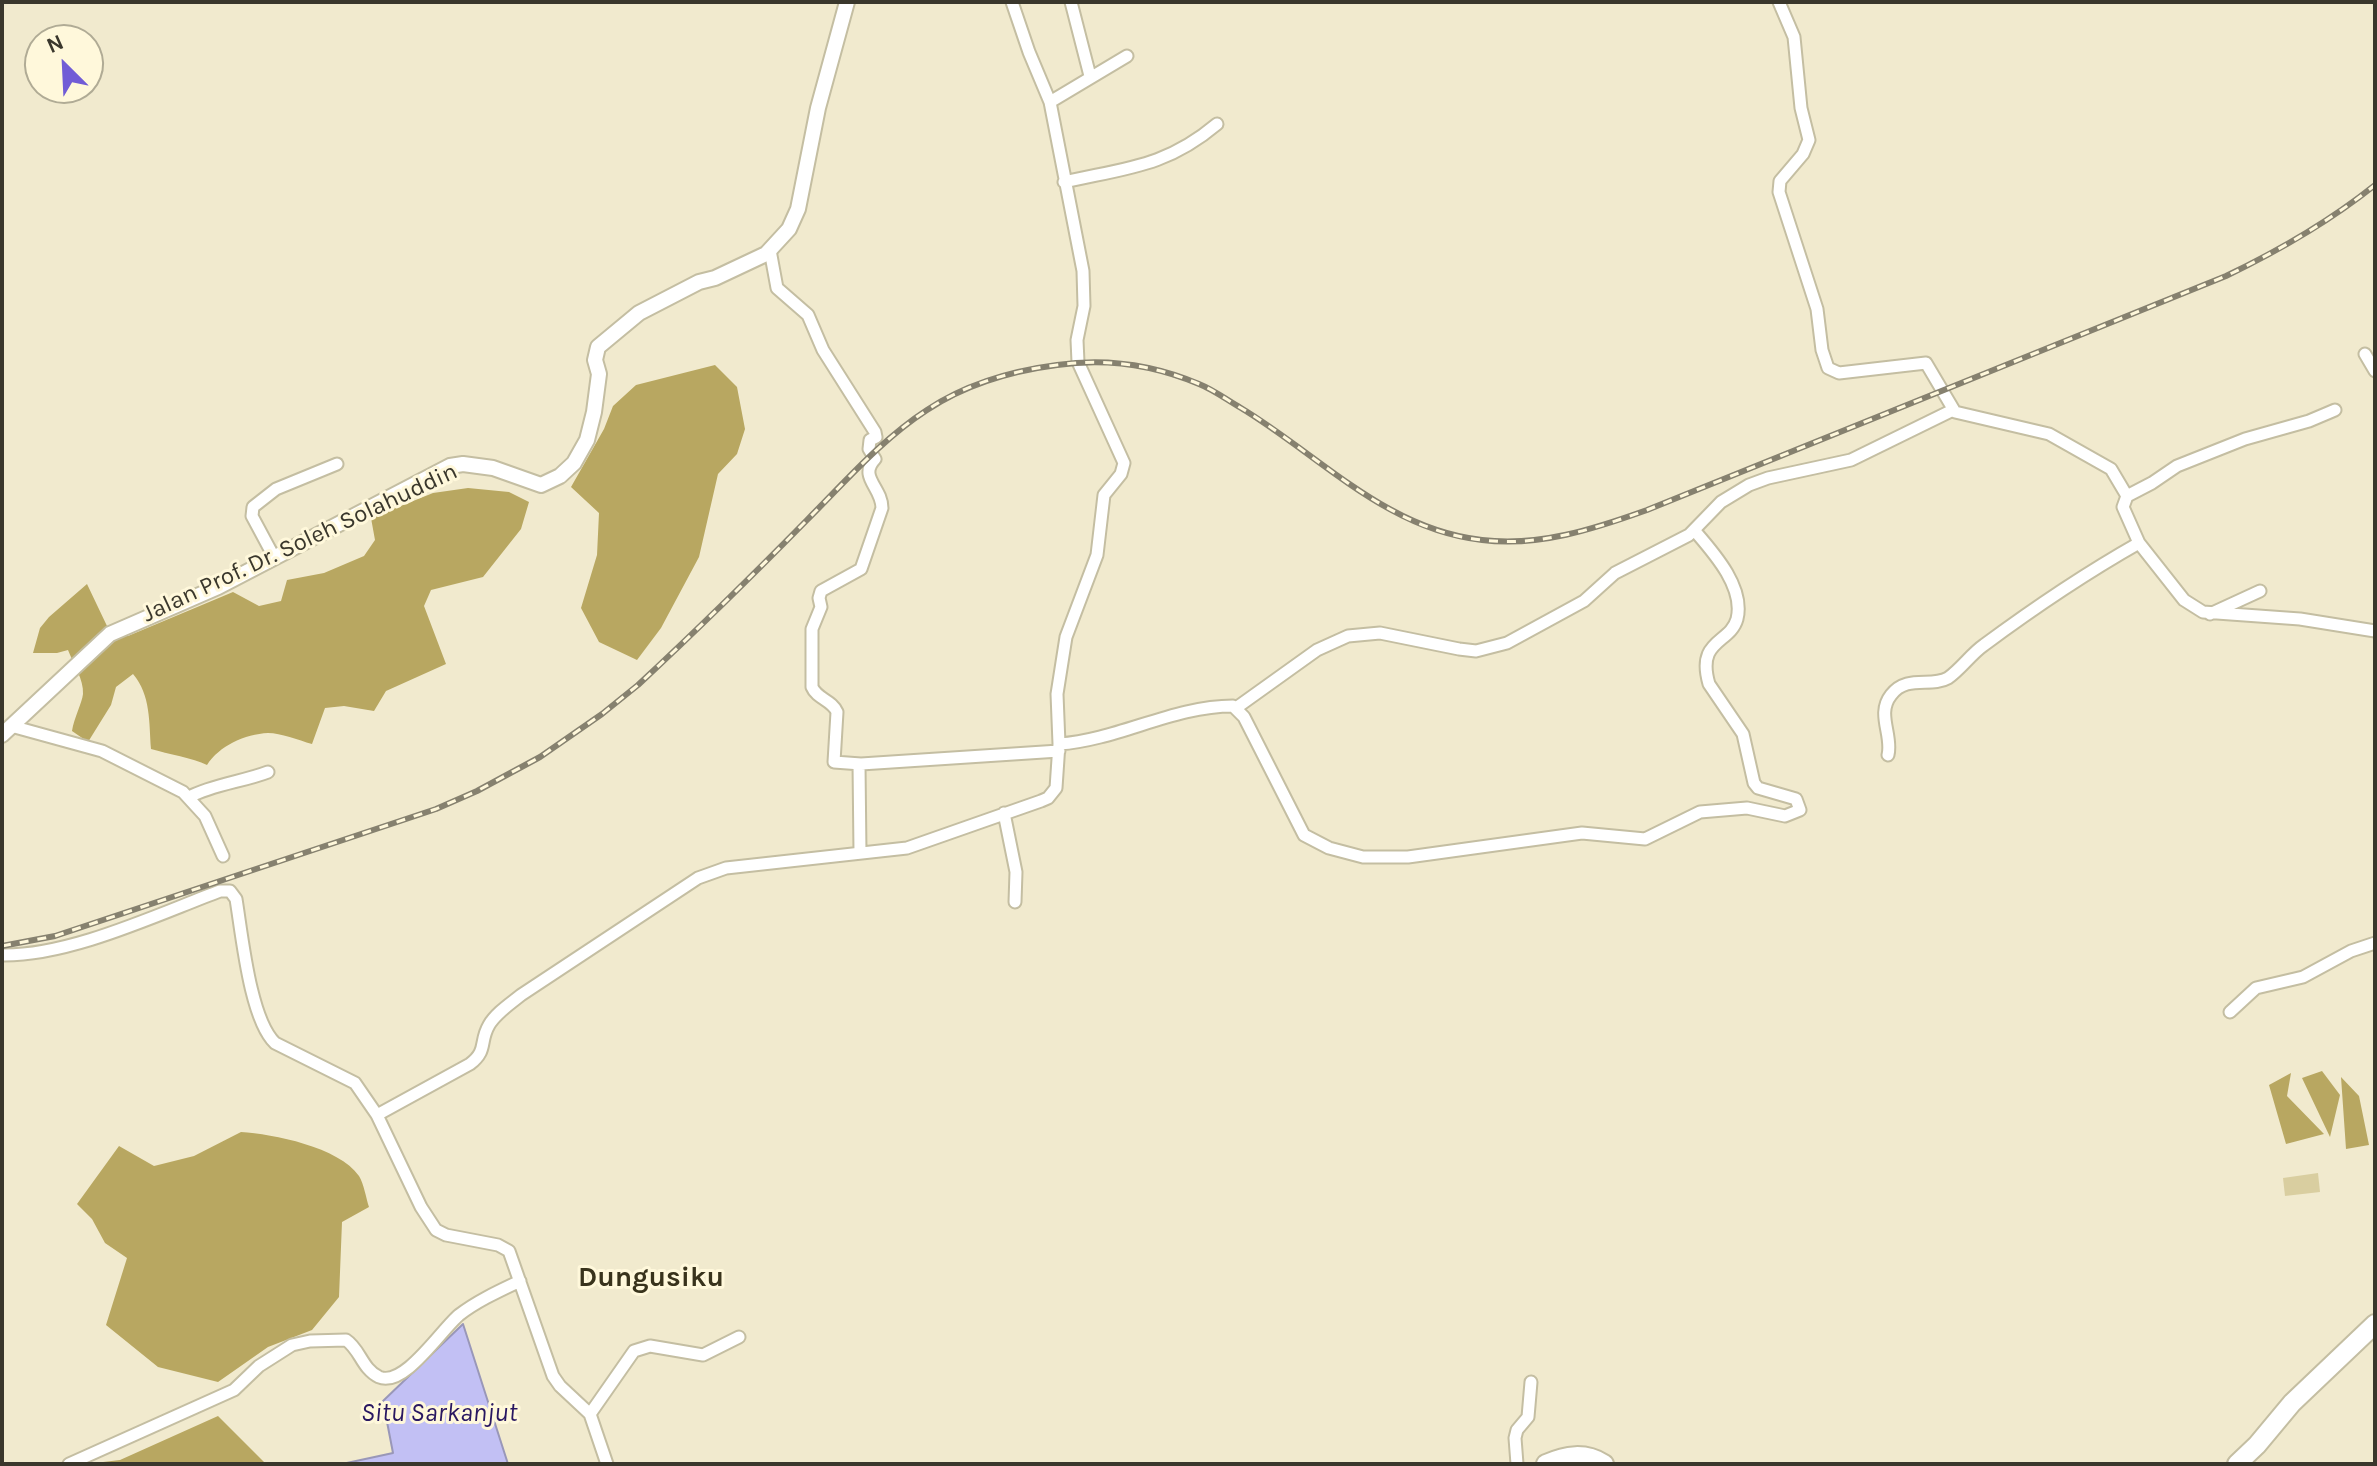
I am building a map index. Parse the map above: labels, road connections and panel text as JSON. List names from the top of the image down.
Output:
{
  "streets": {
    "street": ["Jalan Prof. Dr. Soleh Solahuddin"]
  },
  "districts": ["Dungusiku"],
  "water": ["Situ Sarkanjut"],
  "north": "top left"
}
